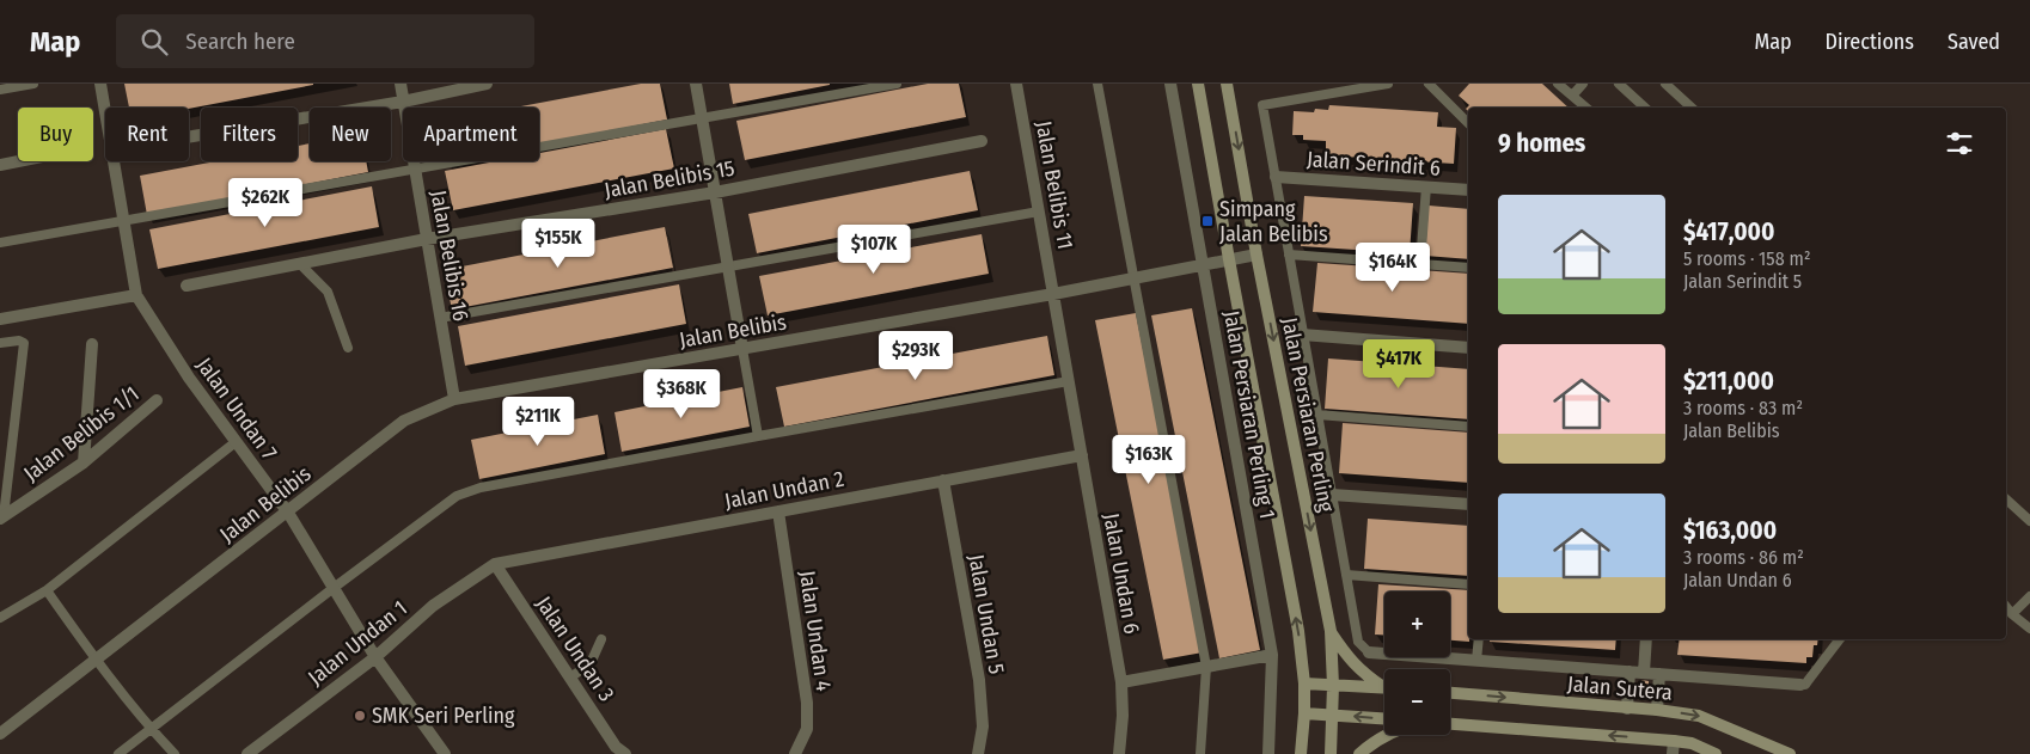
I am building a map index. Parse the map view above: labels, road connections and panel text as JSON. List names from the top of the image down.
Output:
{
  "streets": {
    "main road": ["Jalan Persiaran Perling", "Jalan Sutera"],
    "street": [
      "Jalan Serindit 6",
      "Jalan Belibis 15",
      "Jalan Belibis 11",
      "Jalan Belibis 16",
      "Jalan Belibis",
      "Jalan Undan 7",
      "Jalan Persiaran Perling 1",
      "Jalan Belibis 1/1",
      "Jalan Undan 2",
      "Jalan Undan 6",
      "Jalan Undan 5",
      "Jalan Undan 4",
      "Jalan Undan 1",
      "Jalan Undan 3"
    ]
  },
  "crossings": [
    ["Jalan Belibis 15", "Jalan Belibis 16"],
    ["Jalan Belibis 11", "Jalan Belibis"],
    ["Jalan Belibis 11", "Jalan Undan 6"],
    ["Jalan Belibis 16", "Jalan Belibis"],
    ["Jalan Belibis", "Jalan Undan 7"],
    ["Jalan Belibis", "Jalan Persiaran Perling 1"],
    ["Jalan Belibis", "Jalan Persiaran Perling"],
    ["Jalan Belibis", "Jalan Undan 6"],
    ["Jalan Undan 7", "Jalan Undan 1"],
    ["Jalan Undan 2", "Jalan Undan 6"],
    ["Jalan Undan 2", "Jalan Undan 5"],
    ["Jalan Undan 2", "Jalan Undan 4"],
    ["Jalan Undan 2", "Jalan Undan 1"],
    ["Jalan Undan 2", "Jalan Undan 3"],
    ["Jalan Undan 1", "Jalan Undan 3"]
  ],
  "places": {
    "transit": ["Simpang Jalan Belibis"],
    "other": ["SMK Seri Perling"]
  },
  "page": {
    "header": "Map",
    "search": "Search here",
    "nav": ["Map", "Directions", "Saved"],
    "chip": [
      "Buy",
      "Rent",
      "Filters",
      "New",
      "Apartment"
    ],
    "heading": "9 homes",
    "price": [
      "$262K",
      "$155K",
      "$107K",
      "$164K",
      "$293K",
      "$417K",
      "$368K",
      "$211K",
      "$163K"
    ],
    "list": [
      {
        "name": "$417,000",
        "note": "5 rooms · 158 m² · Jalan Serindit 5"
      },
      {
        "name": "$211,000",
        "note": "3 rooms · 83 m² · Jalan Belibis"
      },
      {
        "name": "$163,000",
        "note": "3 rooms · 86 m² · Jalan Undan 6"
      }
    ],
    "map_buttons": ["+", "−"]
  }
}
